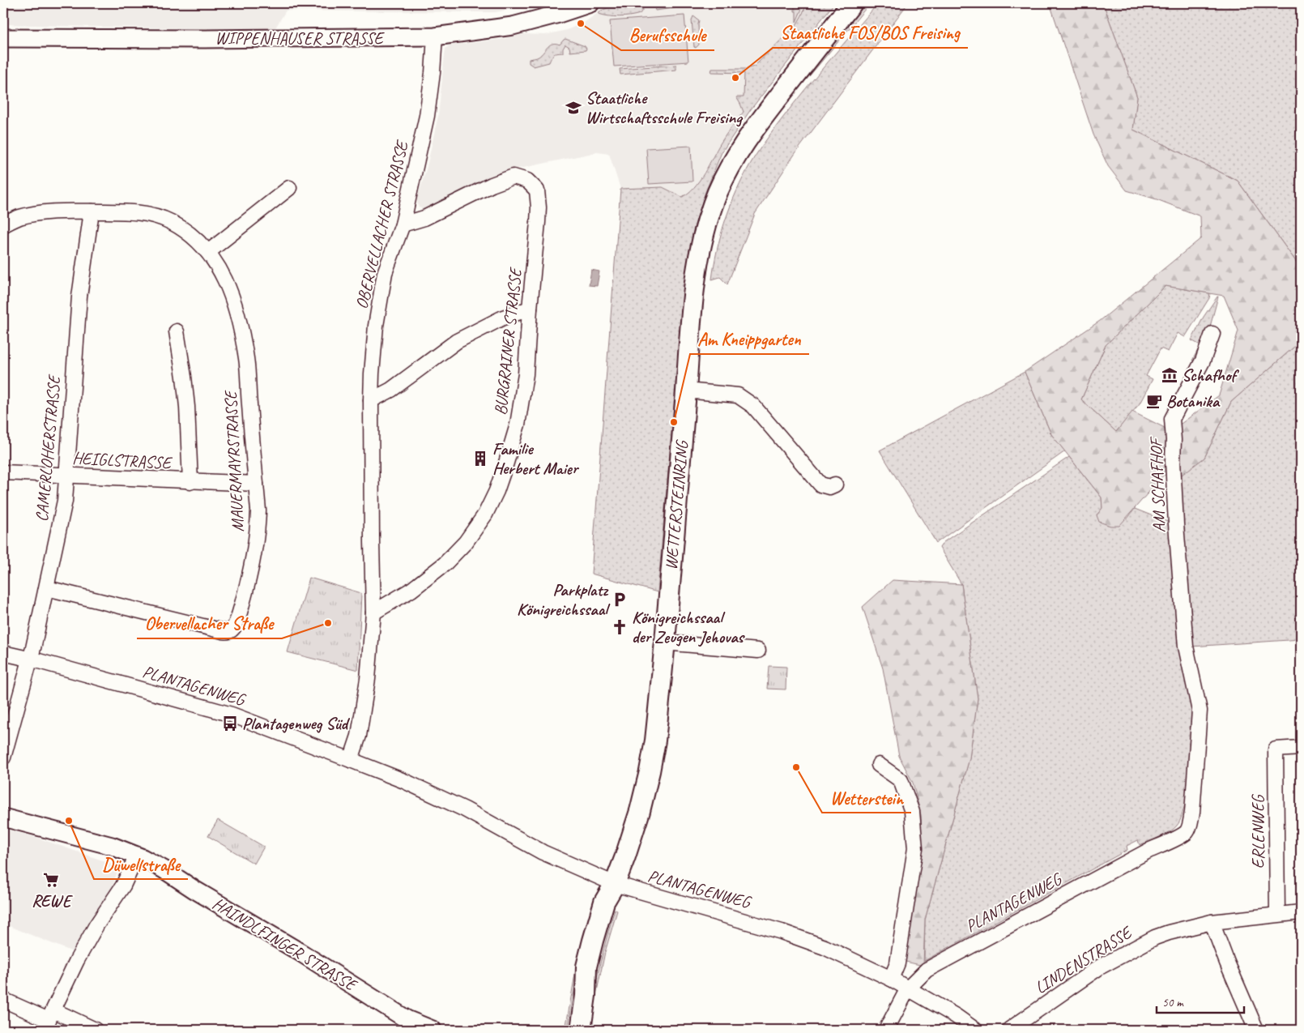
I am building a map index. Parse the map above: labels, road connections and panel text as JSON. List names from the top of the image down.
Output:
{
  "streets": {
    "main road": ["WETTERSTEINRING"],
    "street": [
      "WIPPENHAUSER STRASSE",
      "OBERVELLACHER STRASSE",
      "BURGRAINER STRASSE",
      "CAMERLOHERSTRASSE",
      "HEIGLSTRASSE",
      "MAUERMAYRSTRASSE",
      "AM SCHAFHOF",
      "PLANTAGENWEG",
      "ERLENWEG",
      "HAINDLFINGER STRASSE",
      "LINDENSTRASSE"
    ]
  },
  "crossings": [
    ["WIPPENHAUSER STRASSE", "OBERVELLACHER STRASSE"],
    ["OBERVELLACHER STRASSE", "BURGRAINER STRASSE"],
    ["OBERVELLACHER STRASSE", "PLANTAGENWEG"],
    ["CAMERLOHERSTRASSE", "HEIGLSTRASSE"],
    ["CAMERLOHERSTRASSE", "MAUERMAYRSTRASSE"],
    ["CAMERLOHERSTRASSE", "PLANTAGENWEG"],
    ["HEIGLSTRASSE", "MAUERMAYRSTRASSE"],
    ["AM SCHAFHOF", "PLANTAGENWEG"],
    ["WETTERSTEINRING", "PLANTAGENWEG"],
    ["ERLENWEG", "LINDENSTRASSE"]
  ],
  "places": {
    "other": [
      "Berufsschule",
      "Staatliche FOS/BOS Freising",
      "Am Kneippgarten",
      "Obervellacher Straße",
      "Wetterstein",
      "Düwellstraße"
    ],
    "school or university": ["Staatliche Wirtschaftsschule Freising"],
    "museum": ["Schafhof"],
    "cafe": ["Botanika"],
    "building": ["Familie Herbert Maier"],
    "parking": ["Parkplatz Königreichssaal"],
    "church": ["Königreichssaal der Zeugen Jehovas"],
    "bus stop": ["Plantagenweg Süd"],
    "supermarket": ["REWE"]
  },
  "scale_bar": "50 m"
}
